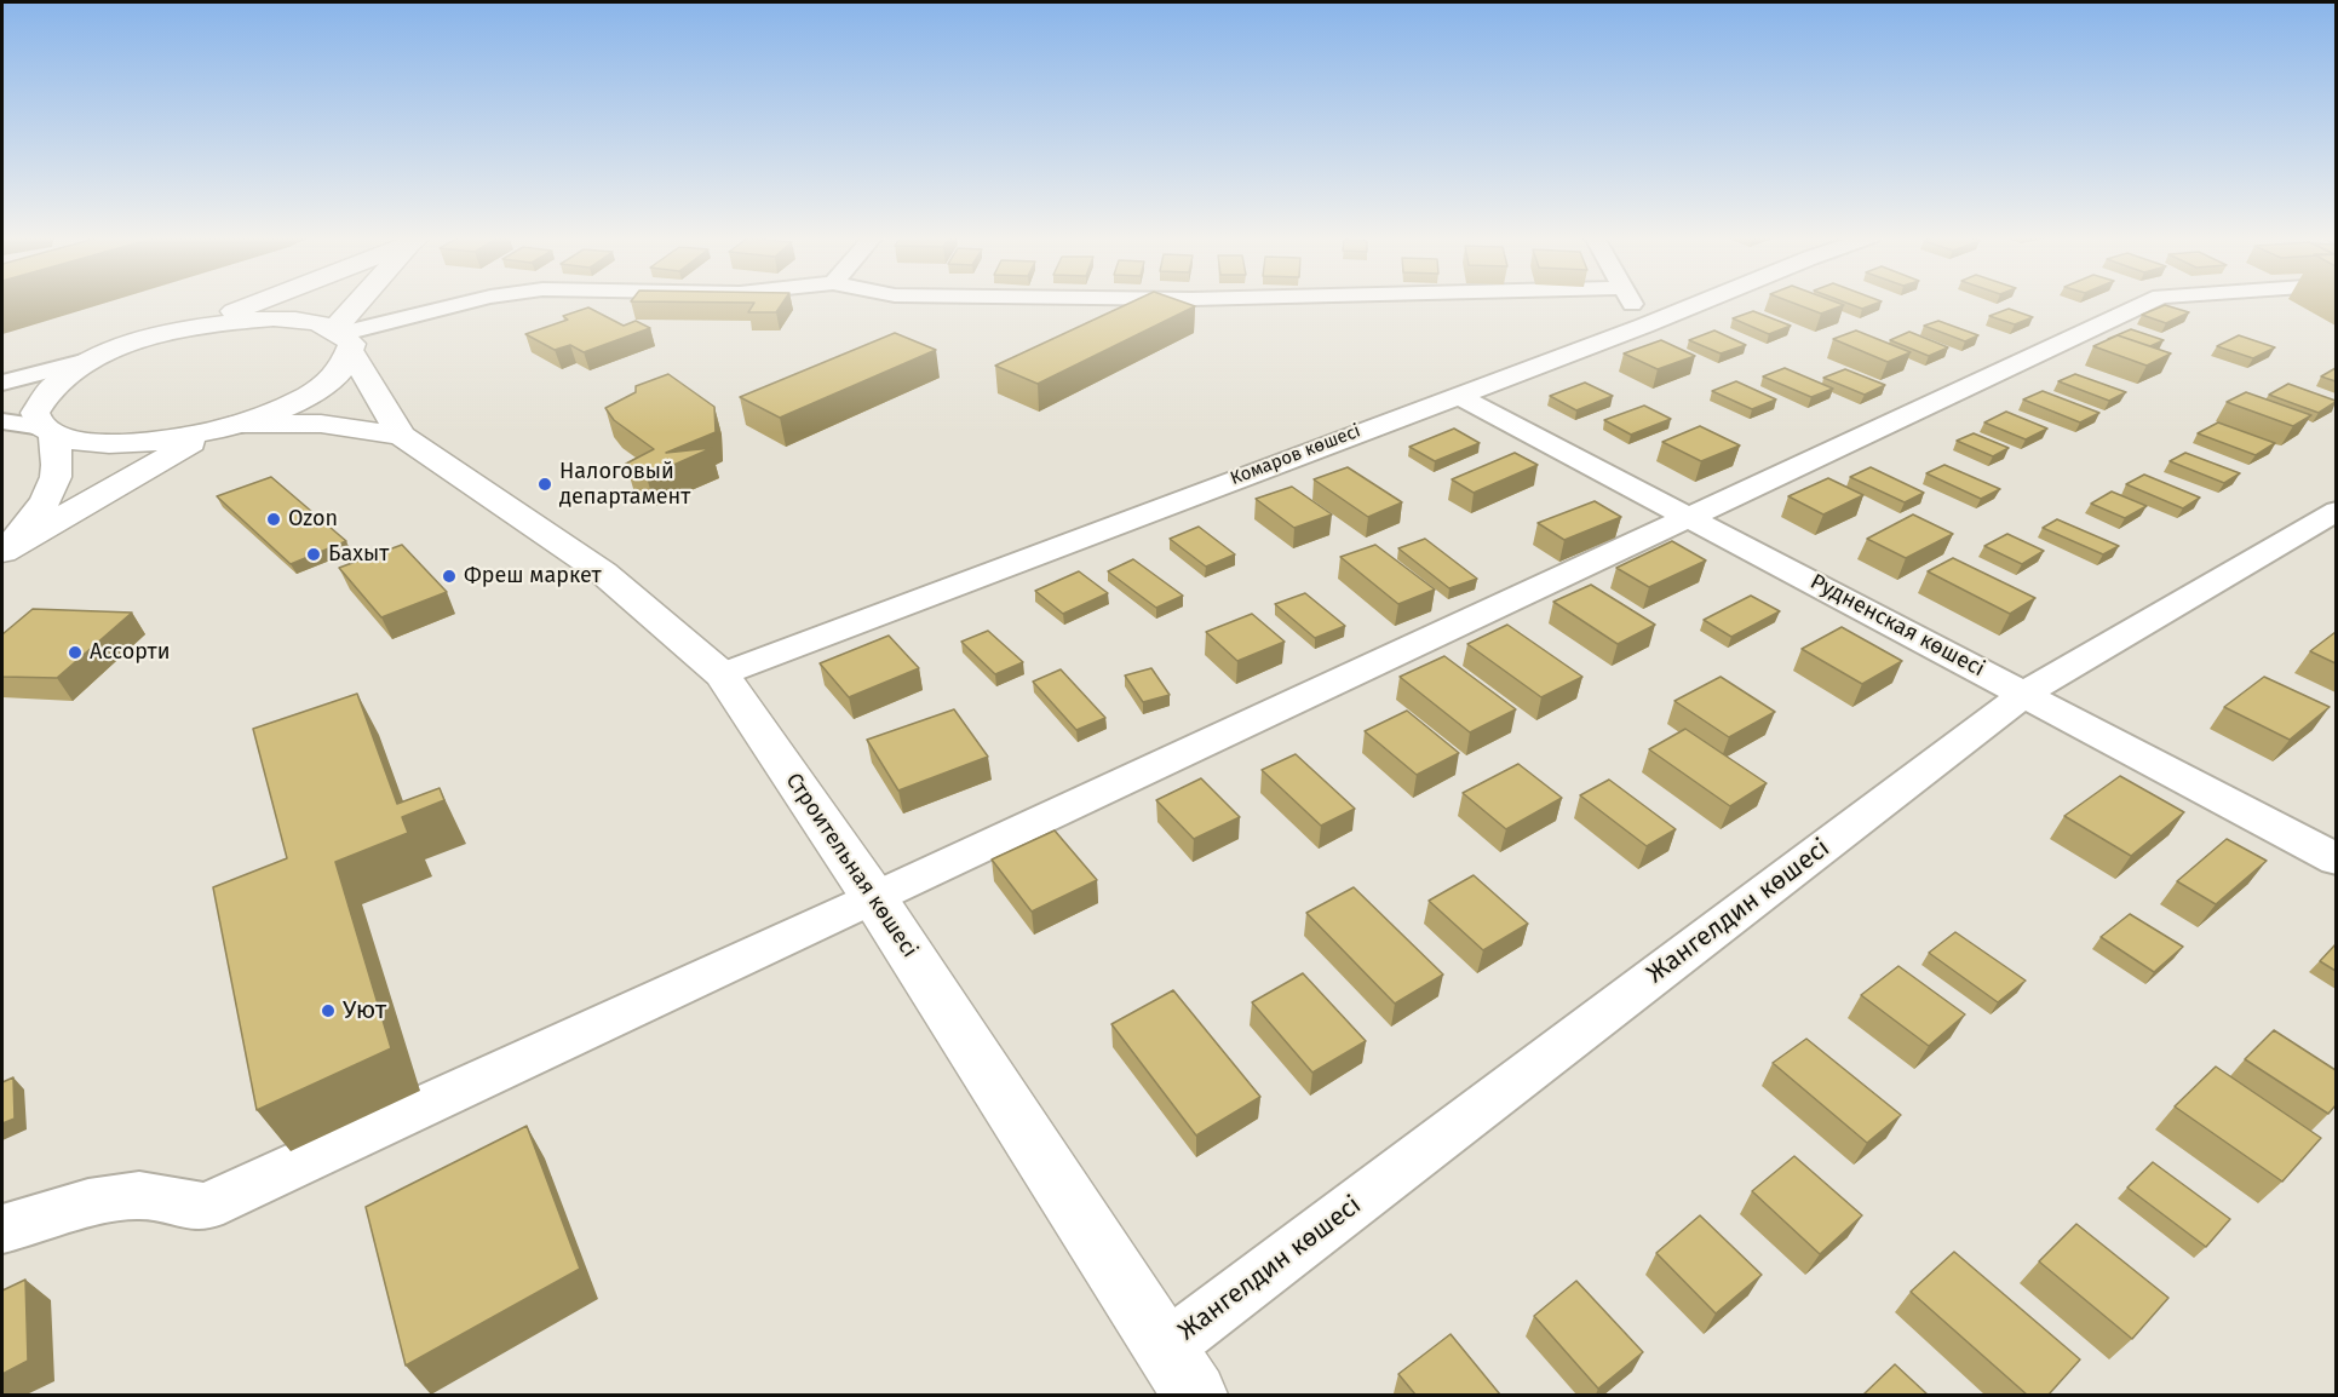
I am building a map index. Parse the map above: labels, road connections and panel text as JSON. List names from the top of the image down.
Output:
{
  "streets": {
    "main road": ["Строительная көшесі"],
    "street": ["Комаров көшесі", "Рудненская көшесі", "Жангелдин көшесі"]
  },
  "crossings": [
    ["Комаров көшесі", "Рудненская көшесі"],
    ["Комаров көшесі", "Строительная көшесі"],
    ["Рудненская көшесі", "Жангелдин көшесі"],
    ["Строительная көшесі", "Жангелдин көшесі"]
  ],
  "places": [
    "Налоговый департамент",
    "Ozon",
    "Бахыт",
    "Фреш маркет",
    "Ассорти",
    "Уют"
  ]
}
